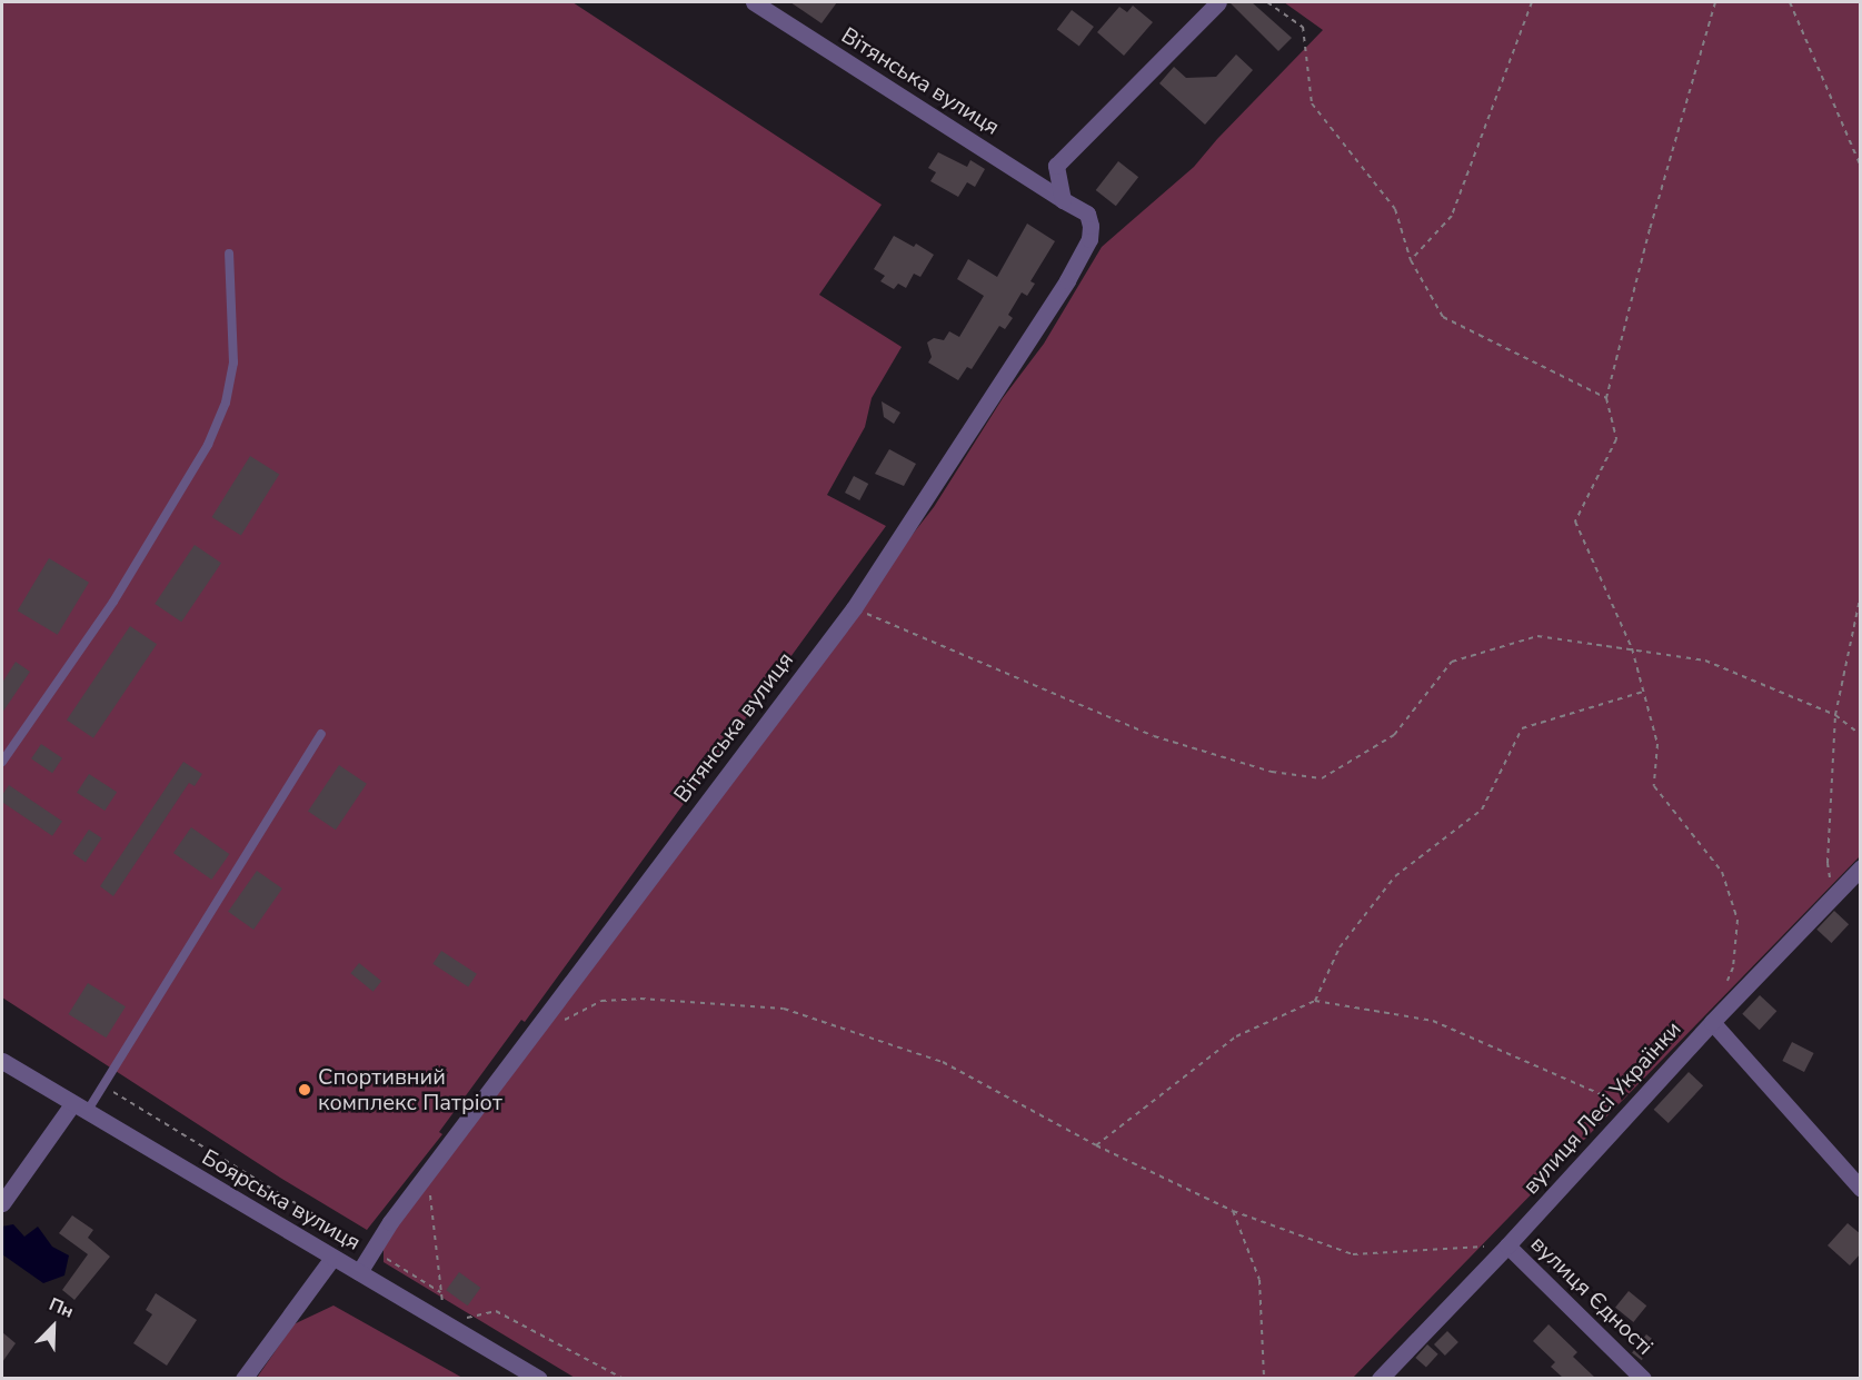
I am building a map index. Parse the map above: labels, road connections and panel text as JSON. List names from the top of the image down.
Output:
{
  "streets": {
    "street": [
      "Вітянська вулиця",
      "вулиця Лесі Українки",
      "Боярська вулиця",
      "вулиця Єдності"
    ]
  },
  "crossings": [
    ["Вітянська вулиця", "Боярська вулиця"],
    ["вулиця Лесі Українки", "вулиця Єдності"]
  ],
  "places": ["Спортивний комплекс Патріот"],
  "north": "top right"
}
